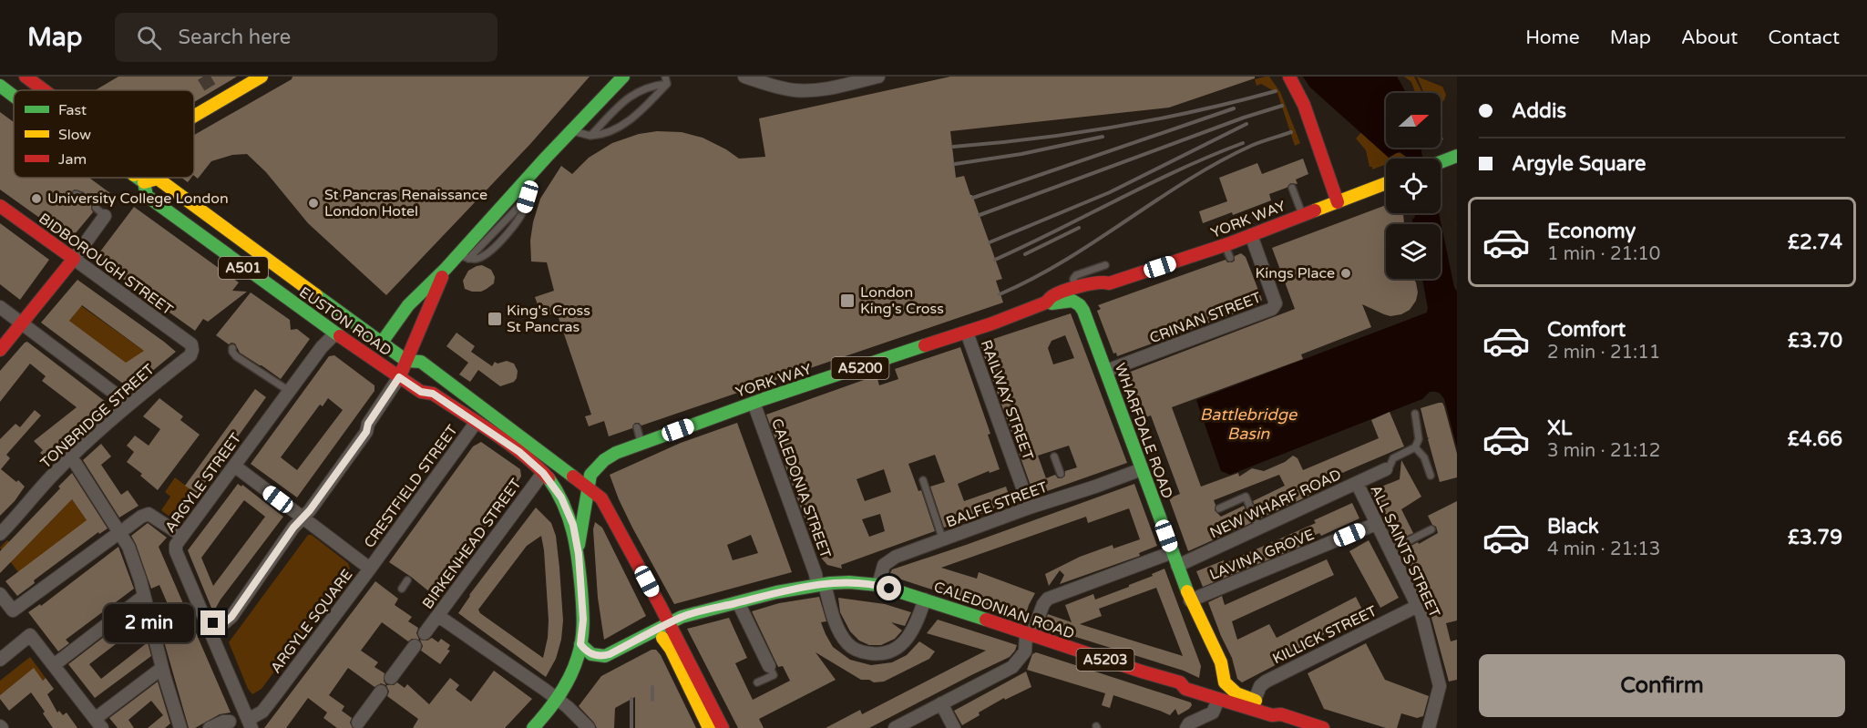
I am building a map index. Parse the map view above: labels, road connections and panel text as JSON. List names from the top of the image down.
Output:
{
  "streets": {
    "main road": [
      "YORK WAY",
      "BIDBOROUGH STREET",
      "A501",
      "EUSTON ROAD",
      "A5200",
      "WHARFDALE ROAD",
      "CALEDONIAN ROAD",
      "A5203"
    ],
    "street": [
      "CRINAN STREET",
      "RAILWAY STREET",
      "TONBRIDGE STREET",
      "ARGYLE STREET",
      "CRESTFIELD STREET",
      "CALEDONIA STREET",
      "NEW WHARF ROAD",
      "BALFE STREET",
      "BIRKENHEAD STREET",
      "ALL SAINTS STREET",
      "LAVINA GROVE",
      "ARGYLE SQUARE",
      "KILLICK STREET"
    ]
  },
  "crossings": [
    ["YORK WAY", "A501"],
    ["YORK WAY", "CRINAN STREET"],
    ["YORK WAY", "EUSTON ROAD"],
    ["YORK WAY", "RAILWAY STREET"],
    ["YORK WAY", "WHARFDALE ROAD"],
    ["YORK WAY", "CALEDONIA STREET"],
    ["BIDBOROUGH STREET", "TONBRIDGE STREET"],
    ["A501", "EUSTON ROAD"],
    ["A501", "BIRKENHEAD STREET"],
    ["A501", "CALEDONIAN ROAD"],
    ["A501", "A5203"],
    ["CRINAN STREET", "WHARFDALE ROAD"],
    ["EUSTON ROAD", "ARGYLE STREET"],
    ["EUSTON ROAD", "CRESTFIELD STREET"],
    ["EUSTON ROAD", "BIRKENHEAD STREET"],
    ["RAILWAY STREET", "BALFE STREET"],
    ["WHARFDALE ROAD", "NEW WHARF ROAD"],
    ["WHARFDALE ROAD", "BALFE STREET"],
    ["WHARFDALE ROAD", "LAVINA GROVE"],
    ["WHARFDALE ROAD", "A5203"],
    ["ARGYLE STREET", "ARGYLE SQUARE"],
    ["CRESTFIELD STREET", "ARGYLE SQUARE"],
    ["CALEDONIA STREET", "CALEDONIAN ROAD"],
    ["NEW WHARF ROAD", "ALL SAINTS STREET"],
    ["BALFE STREET", "CALEDONIAN ROAD"],
    ["ALL SAINTS STREET", "LAVINA GROVE"],
    ["ALL SAINTS STREET", "KILLICK STREET"],
    ["CALEDONIAN ROAD", "A5203"],
    ["KILLICK STREET", "A5203"]
  ],
  "water": ["Battlebridge Basin"],
  "places": {
    "other": ["University College London", "St Pancras Renaissance London Hotel", "Kings Place"],
    "transit": ["London King's Cross", "King's Cross St Pancras"]
  },
  "legend": ["Fast", "Slow", "Jam"],
  "north": "right",
  "page": {
    "header": "Map",
    "search": "Search here",
    "nav": [
      "Home",
      "Map",
      "About",
      "Contact"
    ],
    "banner": ["Addis", "Argyle Square"],
    "list": [
      {
        "name": "Economy",
        "note": "1 min · 21:10",
        "value": "£2.74"
      },
      {
        "name": "Comfort",
        "note": "2 min · 21:11",
        "value": "£3.70"
      },
      {
        "name": "XL",
        "note": "3 min · 21:12",
        "value": "£4.66"
      },
      {
        "name": "Black",
        "note": "4 min · 21:13",
        "value": "£3.79"
      }
    ],
    "bubble": "2 min",
    "buttons": "Confirm"
  }
}
